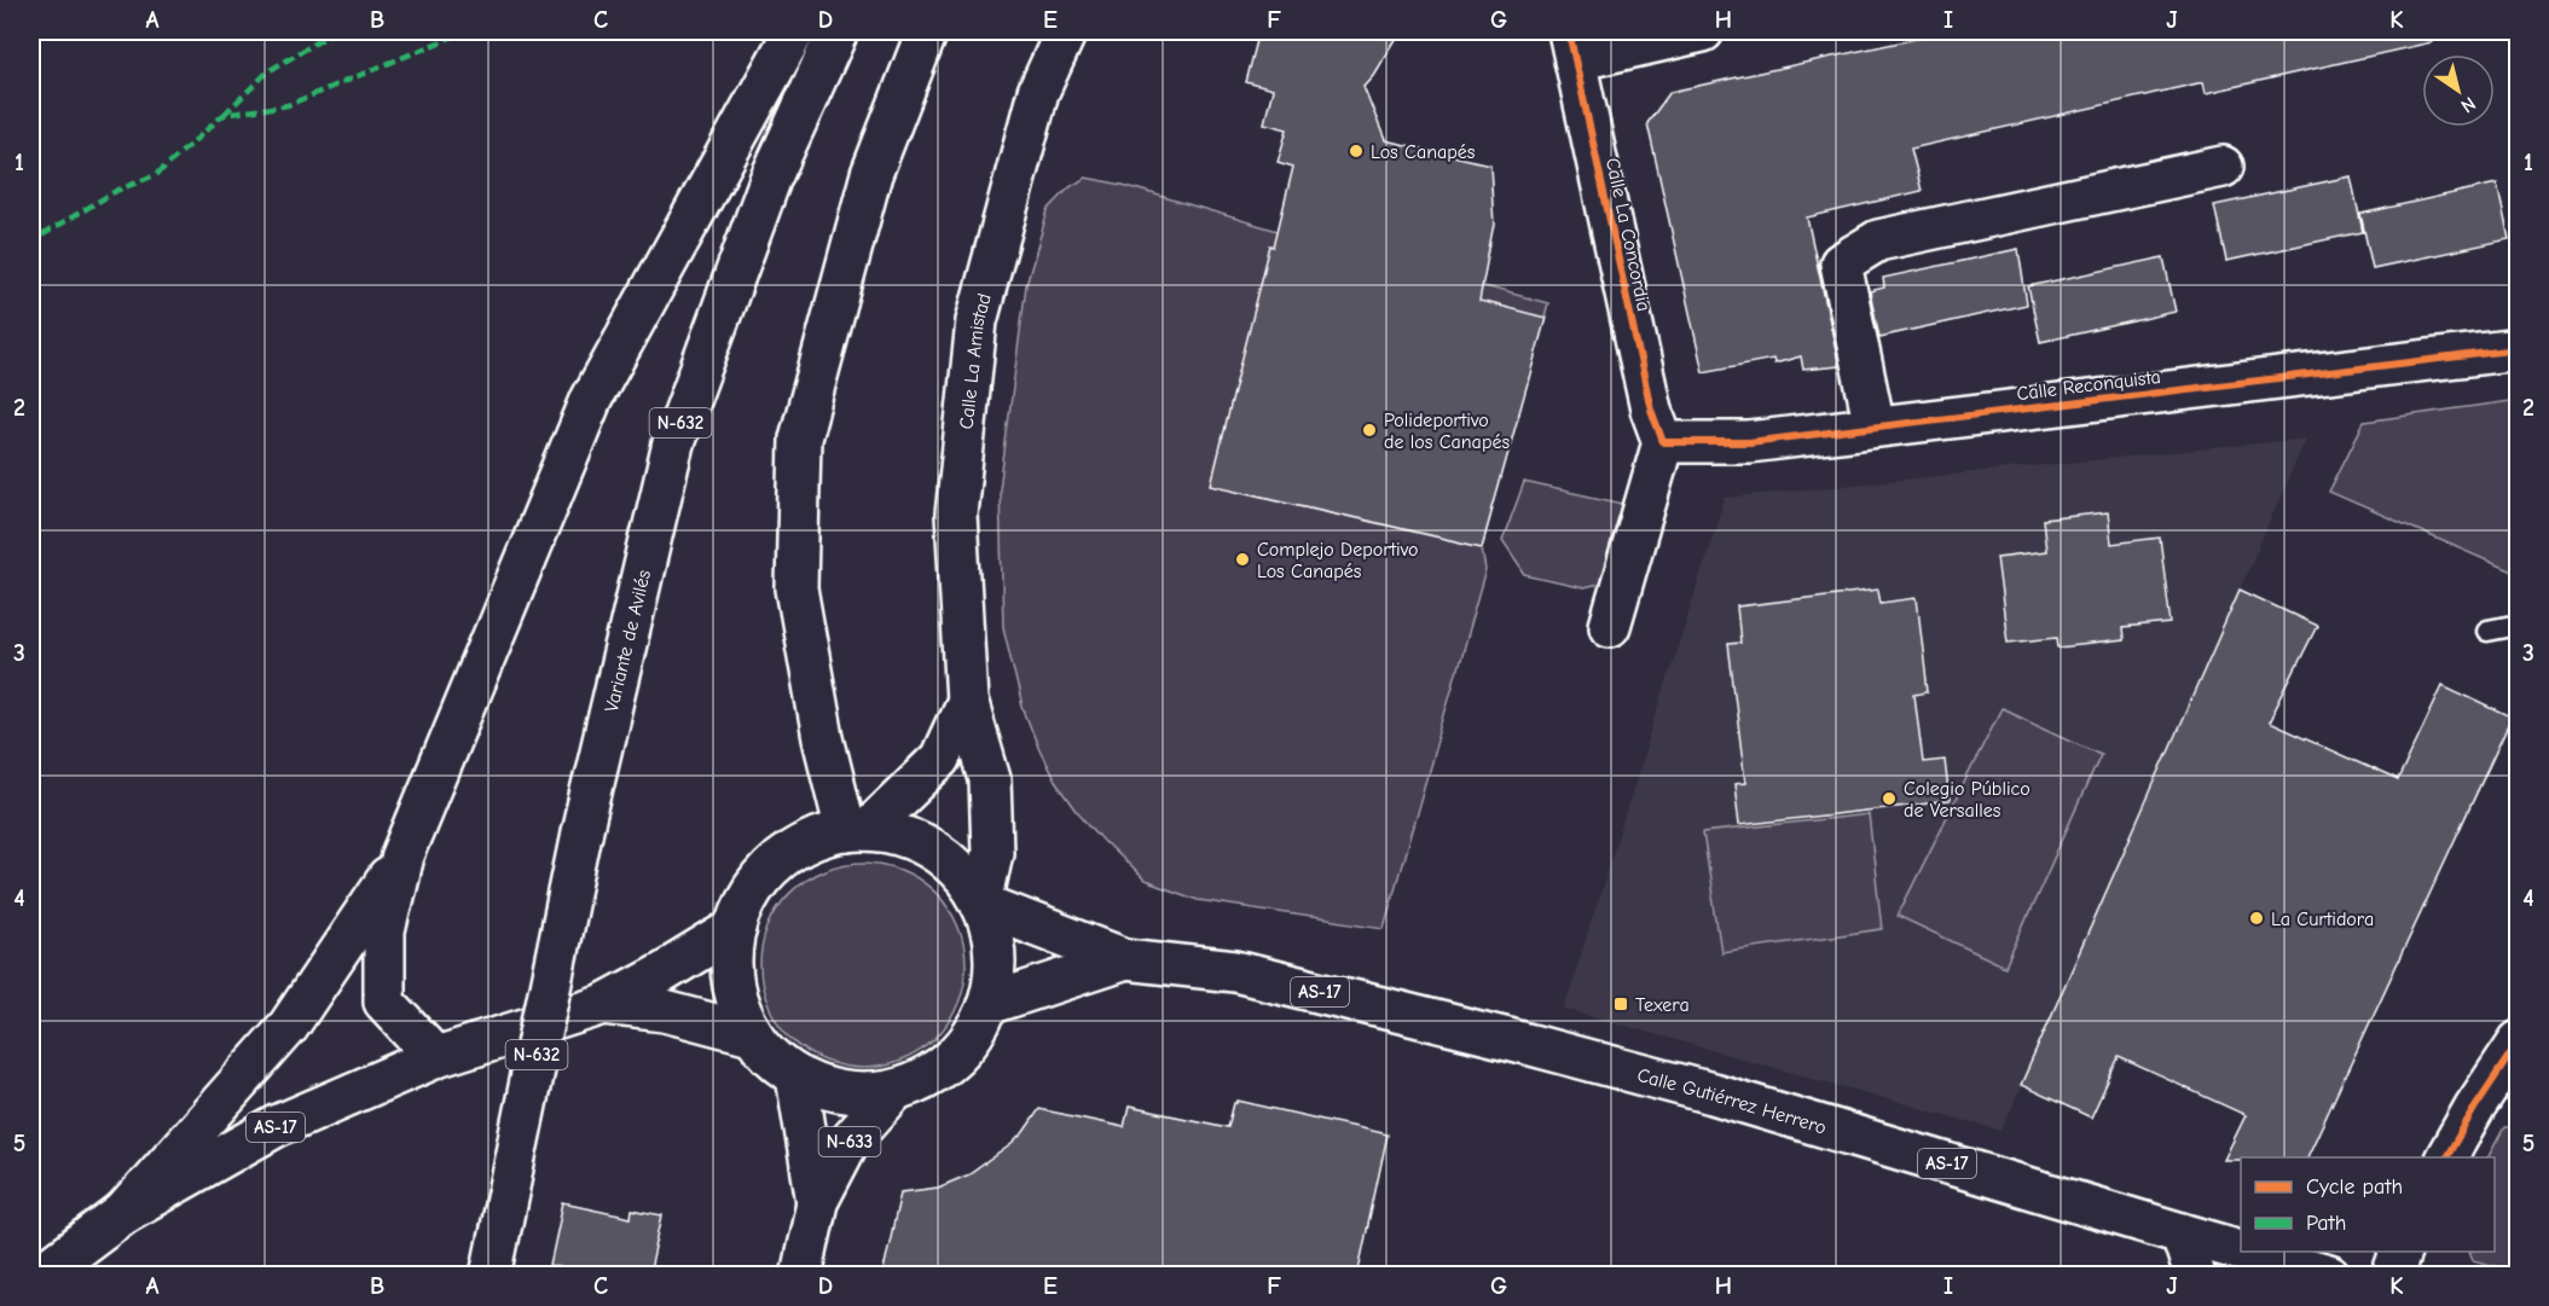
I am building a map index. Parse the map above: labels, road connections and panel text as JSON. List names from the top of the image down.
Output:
{
  "streets": {
    "main road": [
      "Calle La Concordia",
      "Calle La Amistad",
      "Calle Reconquista",
      "N-632",
      "Variante de Avilés",
      "AS-17",
      "Calle Gutiérrez Herrero",
      "N-633"
    ]
  },
  "crossings": [
    ["Calle La Concordia", "Calle Reconquista"],
    ["Calle La Amistad", "AS-17"],
    ["AS-17", "Calle Gutiérrez Herrero"]
  ],
  "places": {
    "other": [
      "Los Canapés",
      "Polideportivo de los Canapés",
      "Complejo Deportivo Los Canapés",
      "Colegio Público de Versalles",
      "La Curtidora"
    ],
    "transit": ["Texera"]
  },
  "legend": ["Cycle path", "Path"],
  "north": "bottom right",
  "grid": {
    "columns": [
      "A",
      "B",
      "C",
      "D",
      "E",
      "F",
      "G",
      "H",
      "I",
      "J",
      "K"
    ],
    "rows": [
      "1",
      "2",
      "3",
      "4",
      "5"
    ]
  }
}
